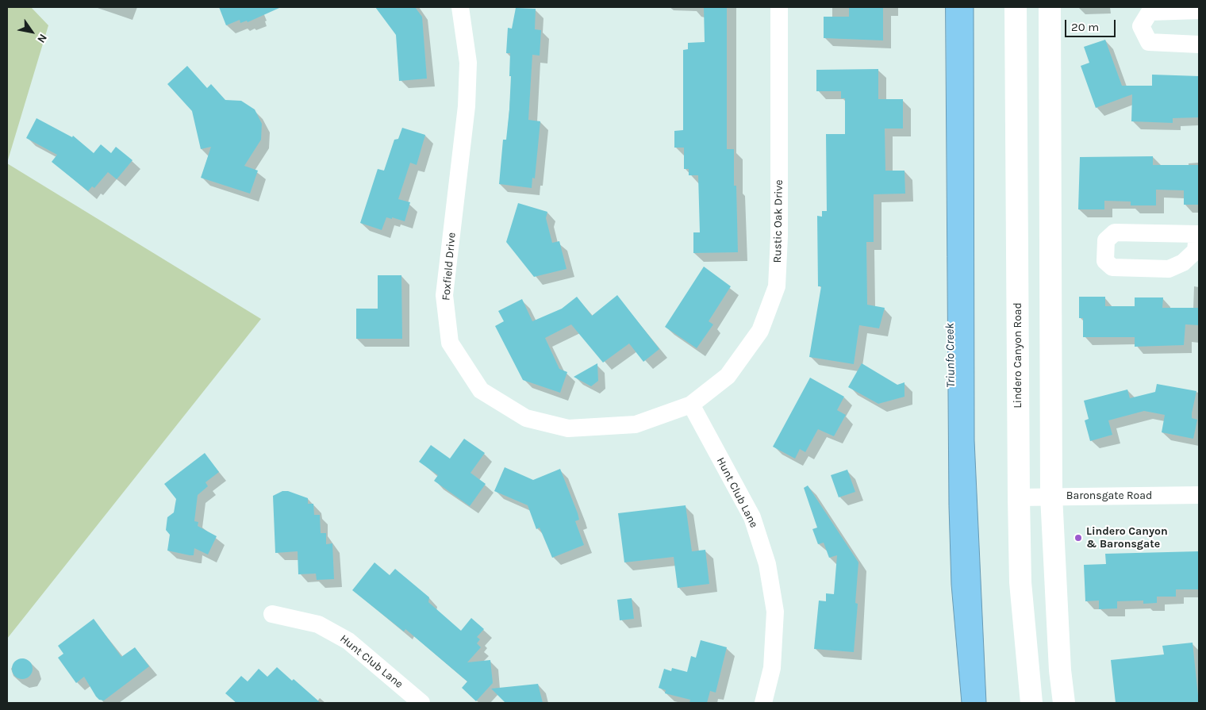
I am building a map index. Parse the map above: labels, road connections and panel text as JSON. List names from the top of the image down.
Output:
{
  "streets": {
    "street": [
      "Rustic Oak Drive",
      "Foxfield Drive",
      "Lindero Canyon Road",
      "Hunt Club Lane",
      "Baronsgate Road"
    ]
  },
  "crossings": [
    ["Rustic Oak Drive", "Foxfield Drive"],
    ["Rustic Oak Drive", "Hunt Club Lane"],
    ["Foxfield Drive", "Hunt Club Lane"],
    ["Lindero Canyon Road", "Baronsgate Road"]
  ],
  "water": ["Triunfo Creek"],
  "places": ["Lindero Canyon & Baronsgate"],
  "scale_bar": "20 m",
  "north": "bottom right"
}
